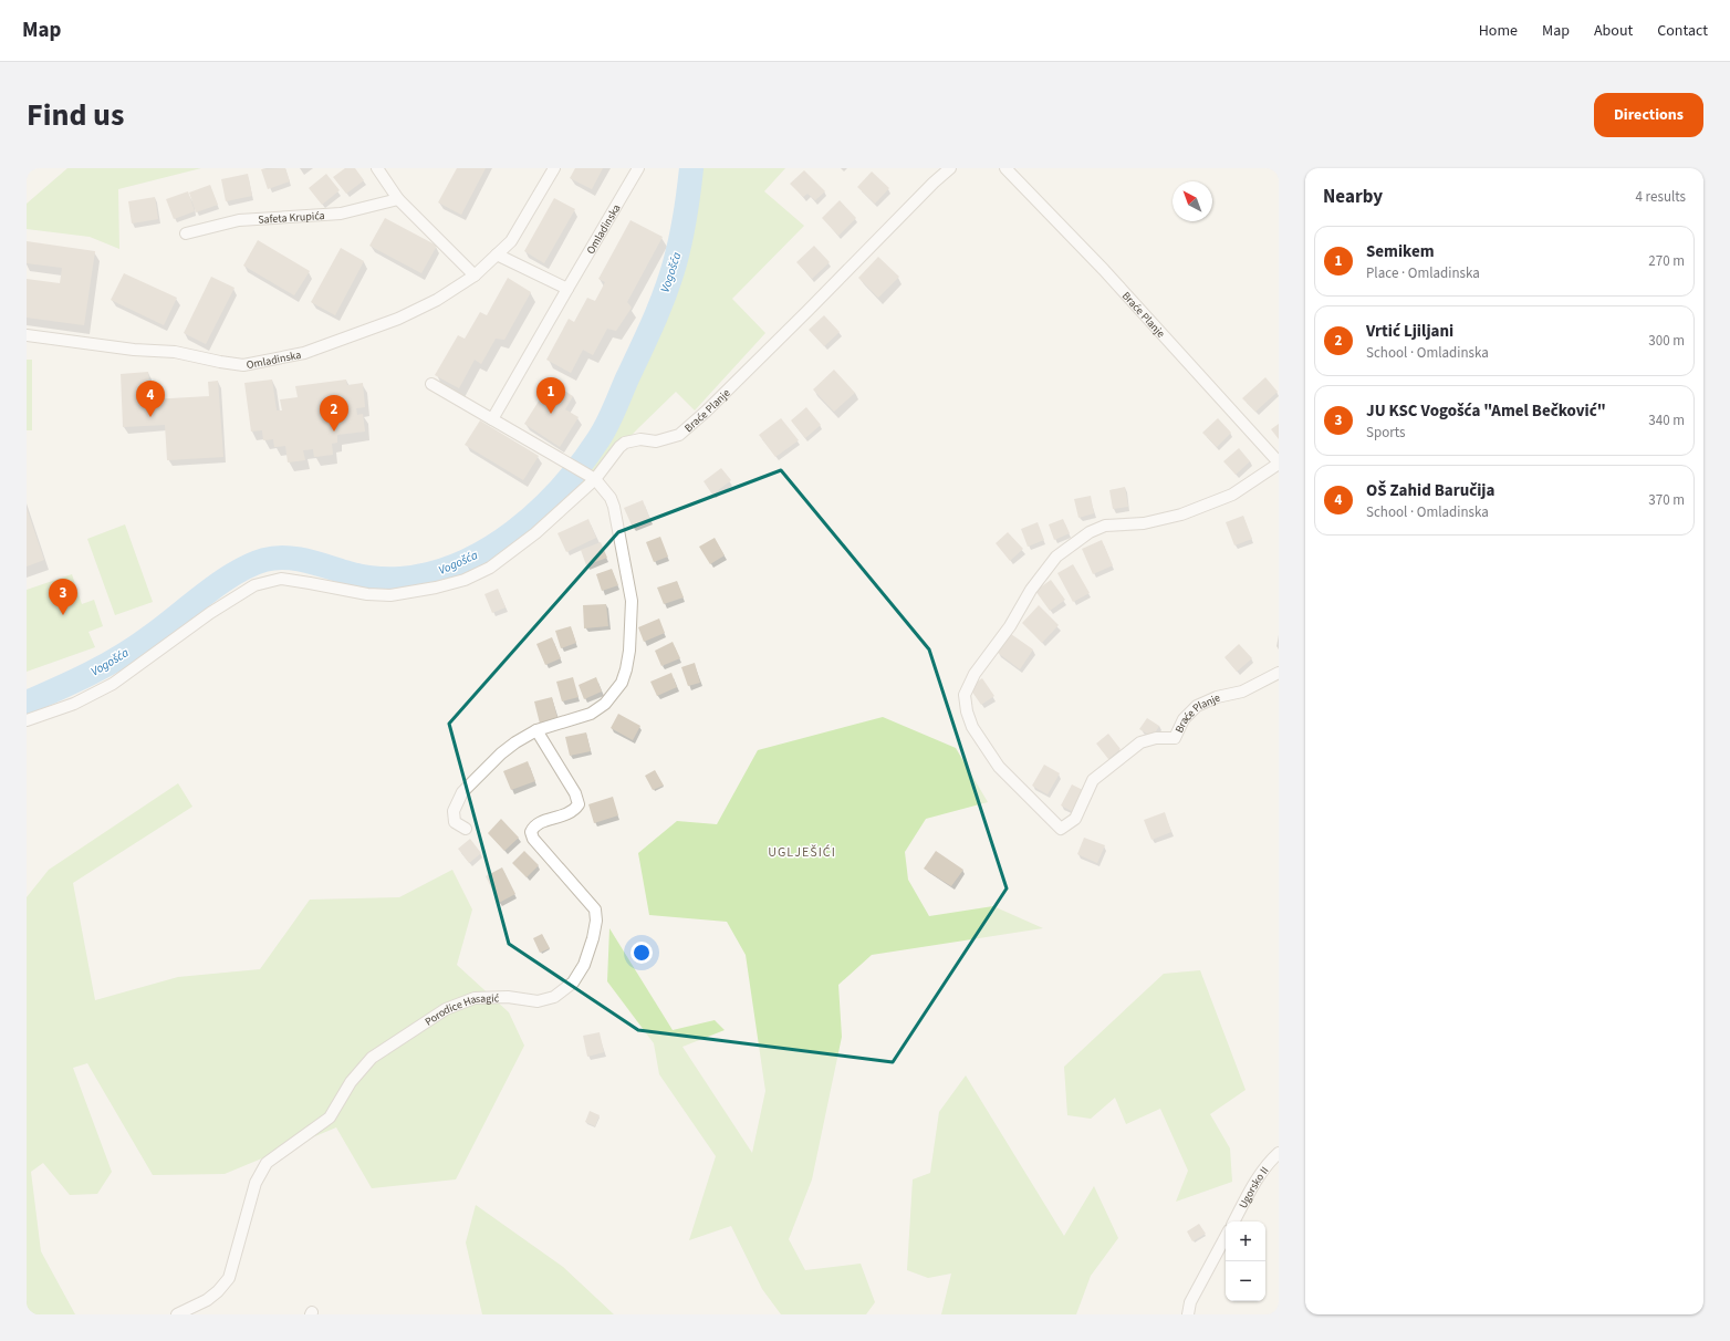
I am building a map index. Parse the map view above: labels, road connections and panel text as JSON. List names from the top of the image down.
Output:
{
  "streets": {
    "street": [
      "Safeta Krupića",
      "Omladinska",
      "Braće Planje",
      "Porodice Hasagić",
      "Ugorsko II"
    ]
  },
  "districts": ["UGLJEŠIĆI"],
  "water": ["Vogošća"],
  "north": "top left",
  "page": {
    "header": "Map",
    "nav": [
      "Home",
      "Map",
      "About",
      "Contact"
    ],
    "title": "Find us",
    "buttons": "Directions",
    "heading": ["Nearby", "4 results"],
    "list": [
      {
        "mark": "1",
        "name": "Semikem",
        "note": "Place · Omladinska",
        "value": "270 m"
      },
      {
        "mark": "2",
        "name": "Vrtić Ljiljani",
        "note": "School · Omladinska",
        "value": "300 m"
      },
      {
        "mark": "3",
        "name": "JU KSC Vogošća \"Amel Bečković\"",
        "note": "Sports",
        "value": "340 m"
      },
      {
        "mark": "4",
        "name": "OŠ Zahid Baručija",
        "note": "School · Omladinska",
        "value": "370 m"
      }
    ],
    "pins": [
      "1",
      "4",
      "2",
      "3"
    ],
    "map_buttons": ["+", "−"]
  }
}
